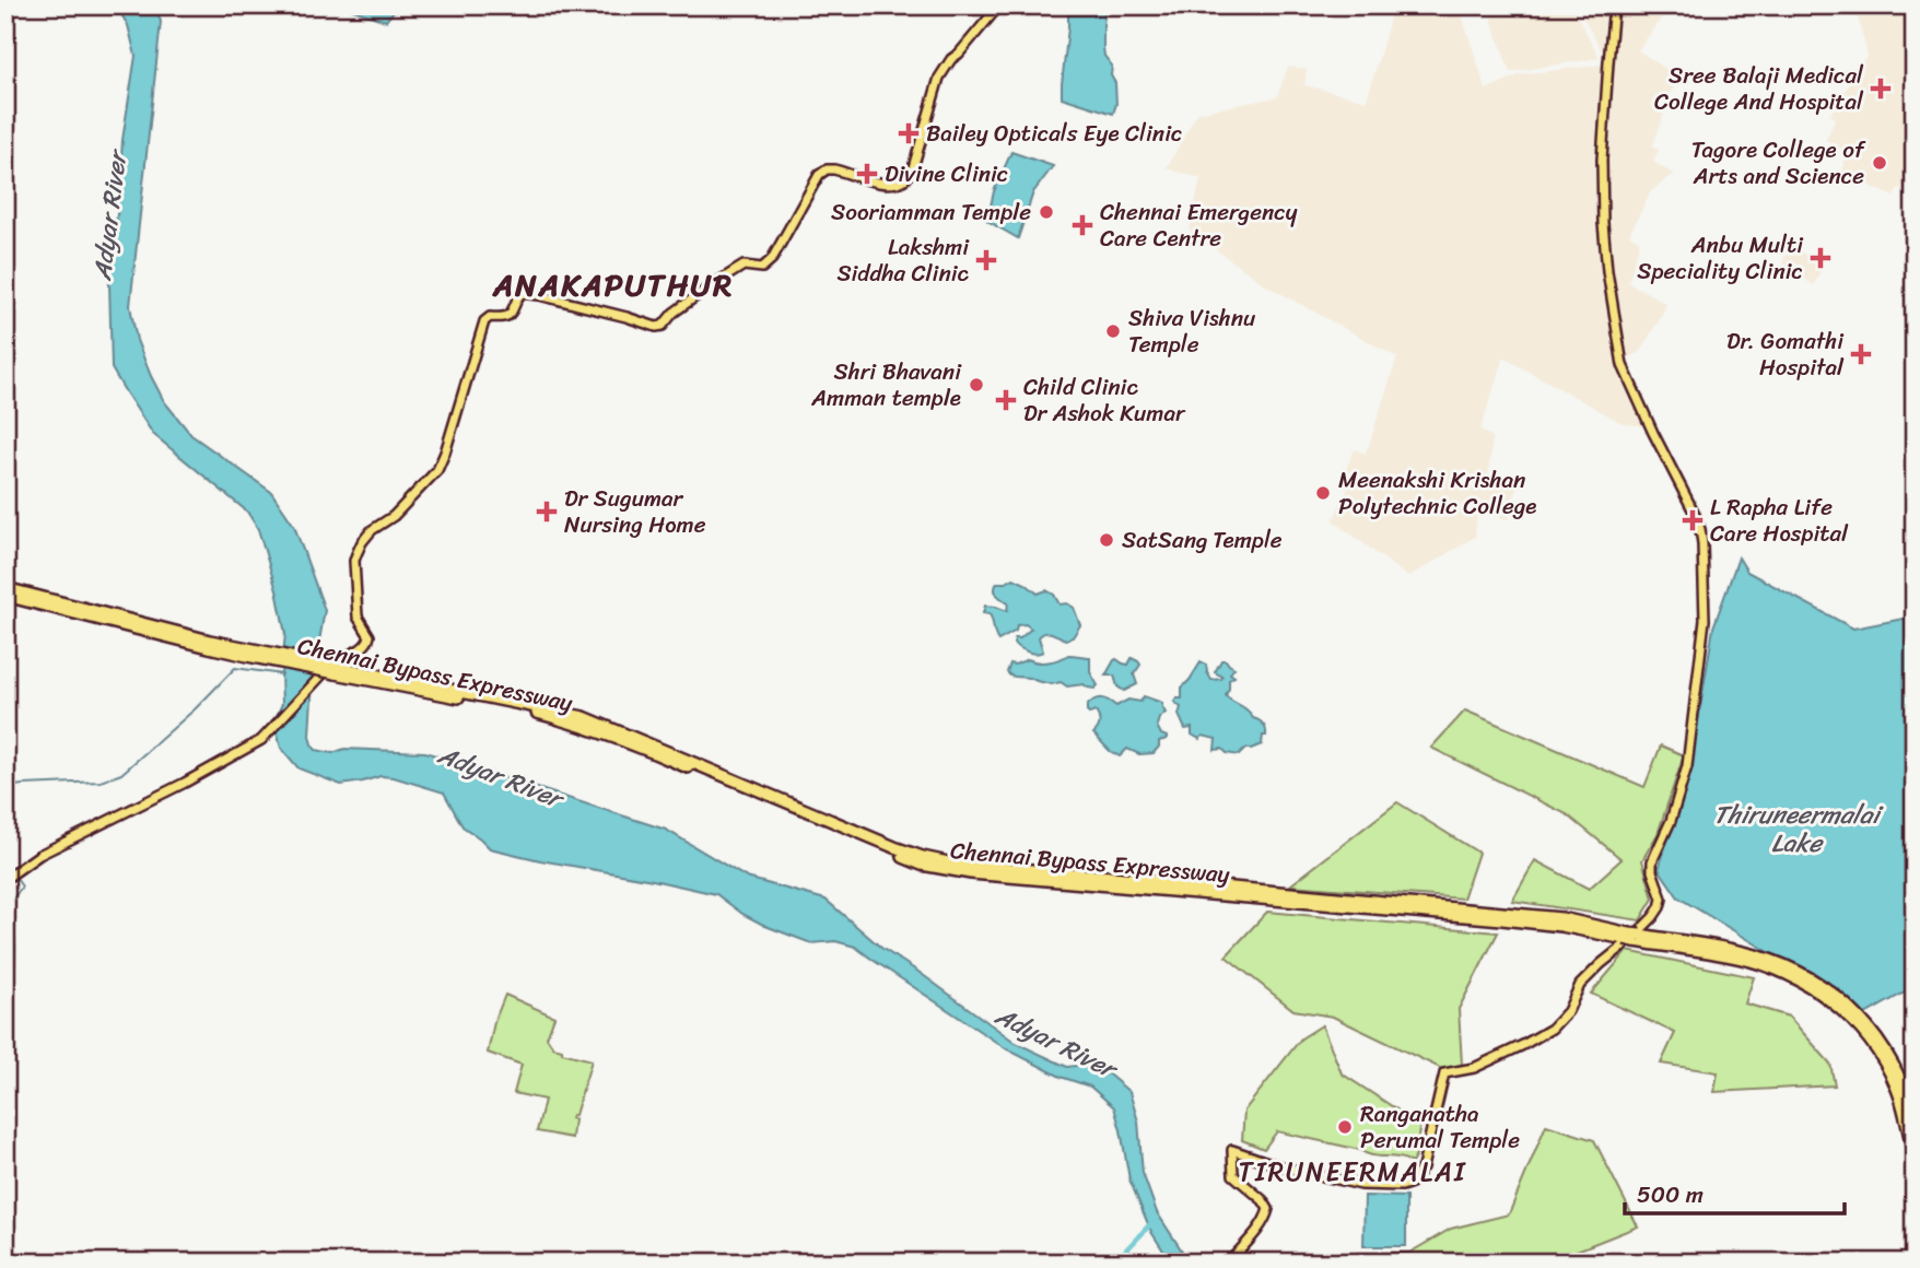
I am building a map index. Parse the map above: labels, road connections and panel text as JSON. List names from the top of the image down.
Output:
{
  "streets": {
    "highway": ["Chennai Bypass Expressway"]
  },
  "districts": ["ANAKAPUTHUR", "TIRUNEERMALAI"],
  "water": ["Adyar River", "Thiruneermalai Lake"],
  "places": {
    "health": [
      "Sree Balaji Medical College And Hospital",
      "Bailey Opticals Eye Clinic",
      "Divine Clinic",
      "Chennai Emergency Care Centre",
      "Anbu Multi Speciality Clinic",
      "Lakshmi Siddha Clinic",
      "Dr. Gomathi Hospital",
      "Child Clinic Dr Ashok Kumar",
      "Dr Sugumar Nursing Home",
      "L Rapha Life Care Hospital"
    ],
    "other": [
      "Tagore College of Arts and Science",
      "Sooriamman Temple",
      "Shiva Vishnu Temple",
      "Shri Bhavani Amman temple",
      "Meenakshi Krishan Polytechnic College",
      "SatSang Temple",
      "Ranganatha Perumal Temple"
    ]
  },
  "scale_bar": "500 m"
}
